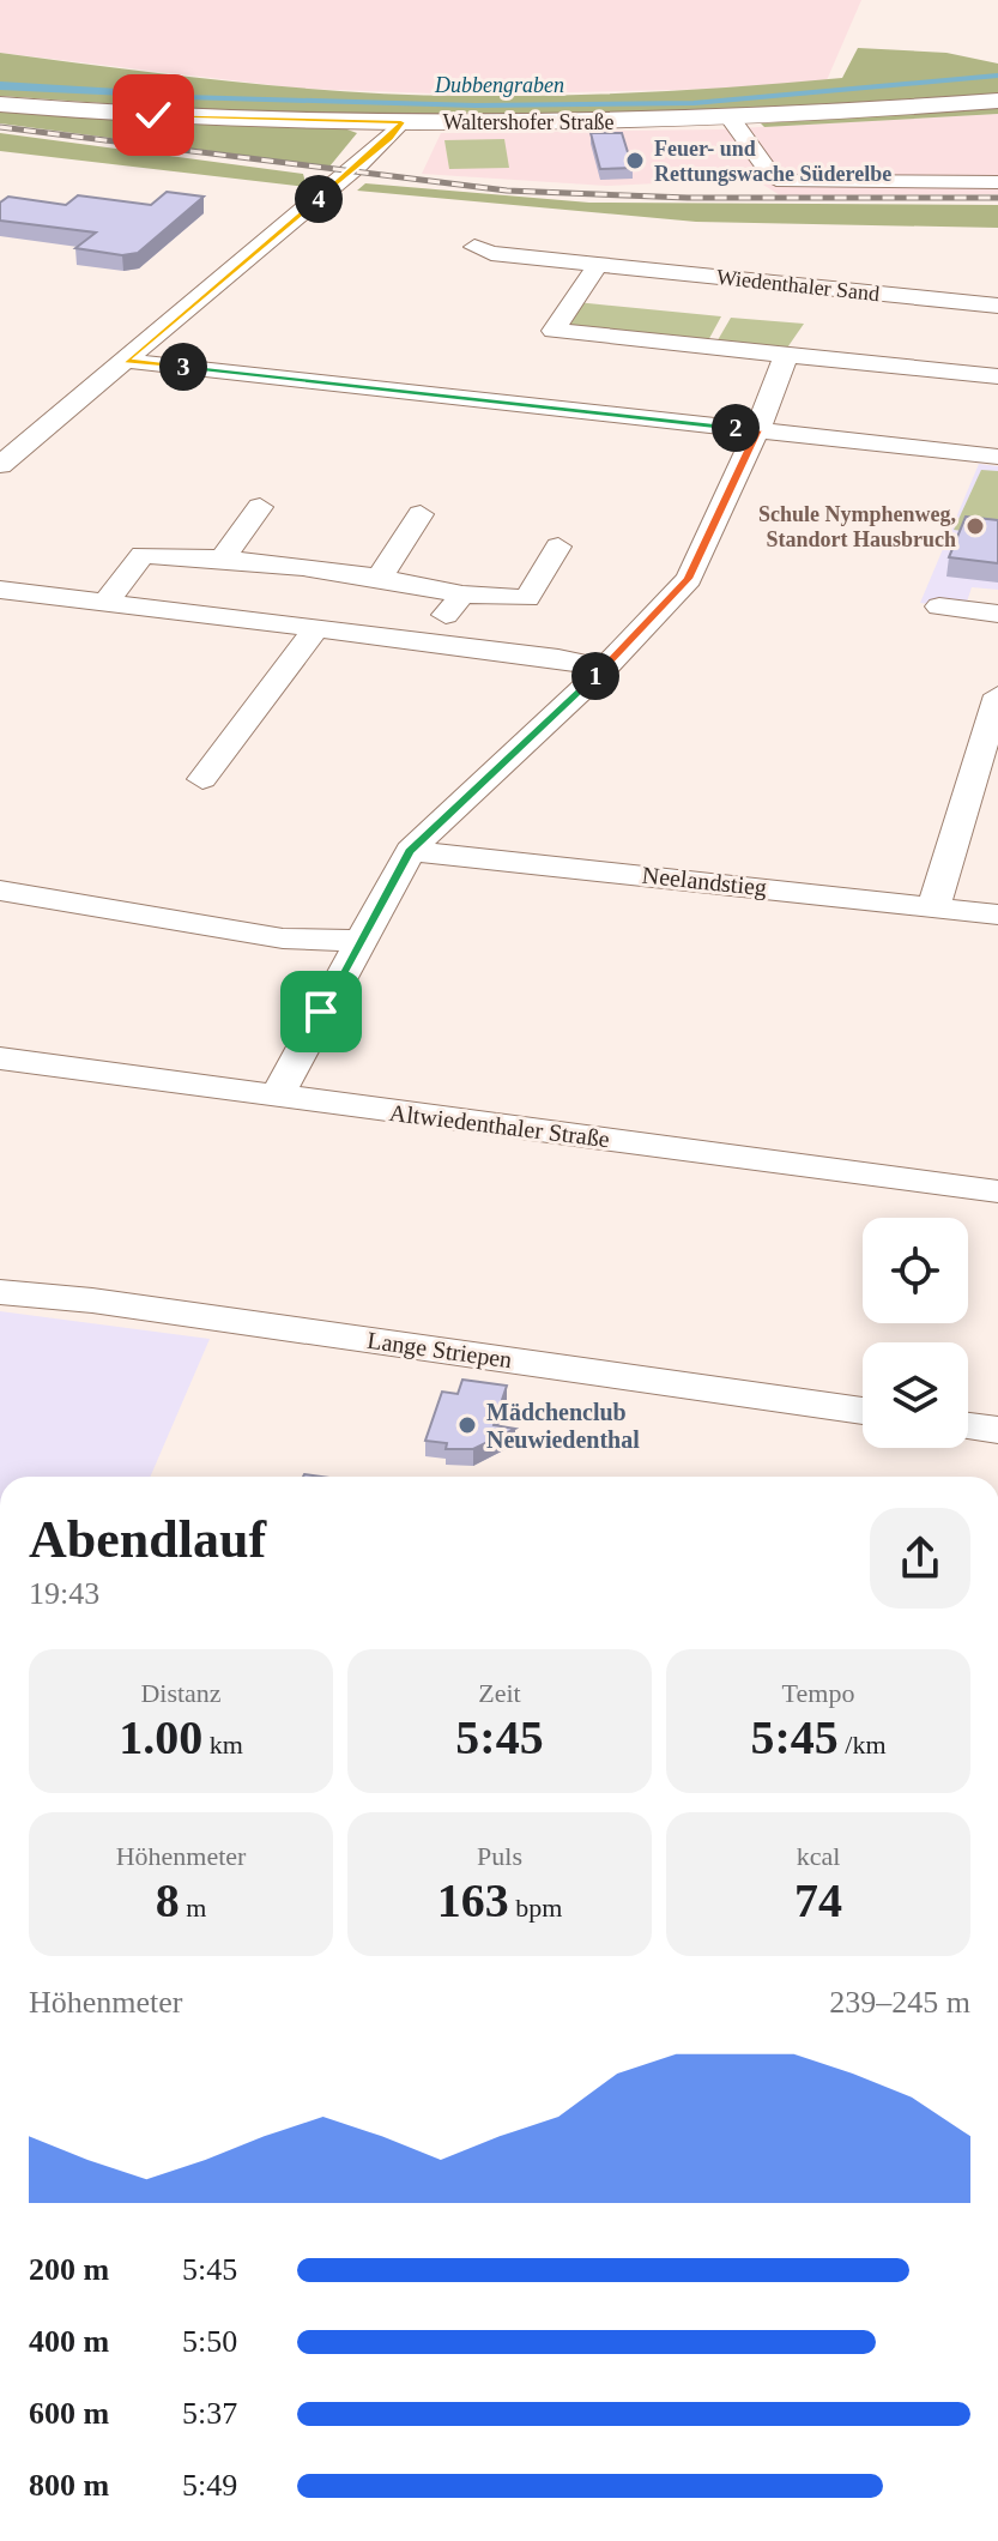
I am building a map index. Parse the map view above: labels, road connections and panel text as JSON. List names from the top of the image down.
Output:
{
  "streets": {
    "main road": ["Waltershofer Straße"],
    "street": [
      "Wiedenthaler Sand",
      "Neelandstieg",
      "Altwiedenthaler Straße",
      "Lange Striepen"
    ]
  },
  "water": ["Dubbengraben"],
  "places": ["Feuer- und Rettungswache Süderelbe", "Schule Nymphenweg, Standort Hausbruch", "Mädchenclub Neuwiedenthal"],
  "page": {
    "pins": [
      "4",
      "3",
      "2",
      "1"
    ],
    "heading": ["Abendlauf", "19:43"],
    "stats": [
      ["Distanz", "1.00 km"],
      ["Zeit", "5:45"],
      ["Tempo", "5:45 /km"],
      ["Höhenmeter", "8 m"],
      ["Puls", "163 bpm"],
      ["kcal", "74"]
    ],
    "chart": ["Höhenmeter", "239–245 m"],
    "list": [
      {
        "name": "200 m",
        "note": "5:45"
      },
      {
        "name": "400 m",
        "note": "5:50"
      },
      {
        "name": "600 m",
        "note": "5:37"
      },
      {
        "name": "800 m",
        "note": "5:49"
      }
    ]
  }
}
